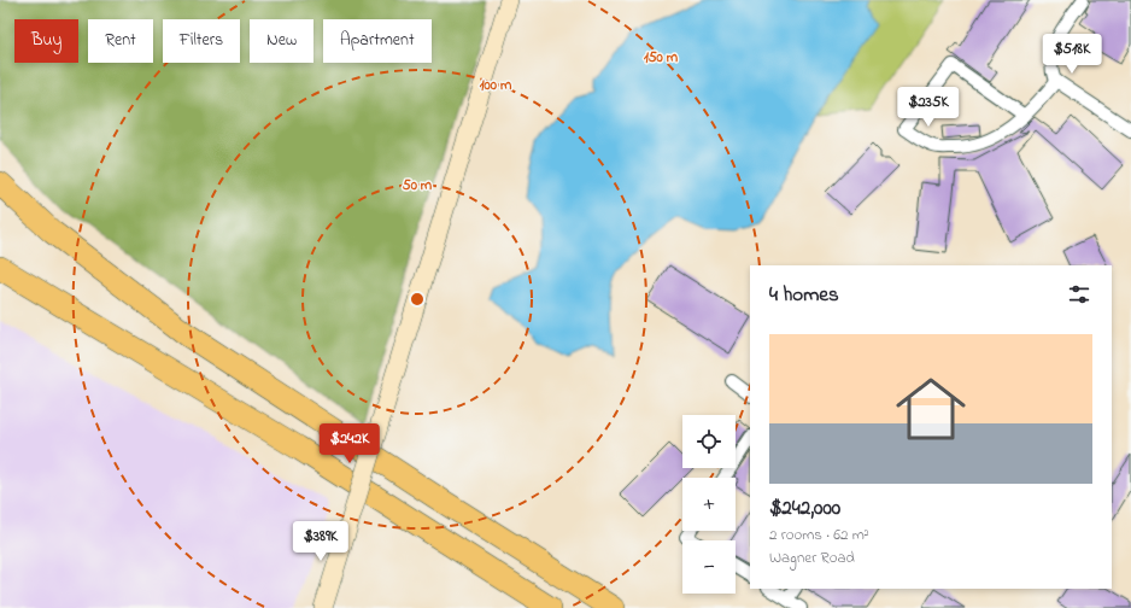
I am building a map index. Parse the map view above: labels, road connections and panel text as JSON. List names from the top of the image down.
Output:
{
  "page": {
    "chip": [
      "Buy",
      "Rent",
      "Filters",
      "New",
      "Apartment"
    ],
    "price": [
      "$518K",
      "$235K",
      "$242K",
      "$389K"
    ],
    "heading": "4 homes",
    "list": [
      {
        "name": "$242,000",
        "note": "2 rooms · 62 m² · Wagner Road"
      }
    ],
    "map_buttons": ["+", "−"]
  },
  "rings": ["150 m", "100 m", "50 m"]
}
